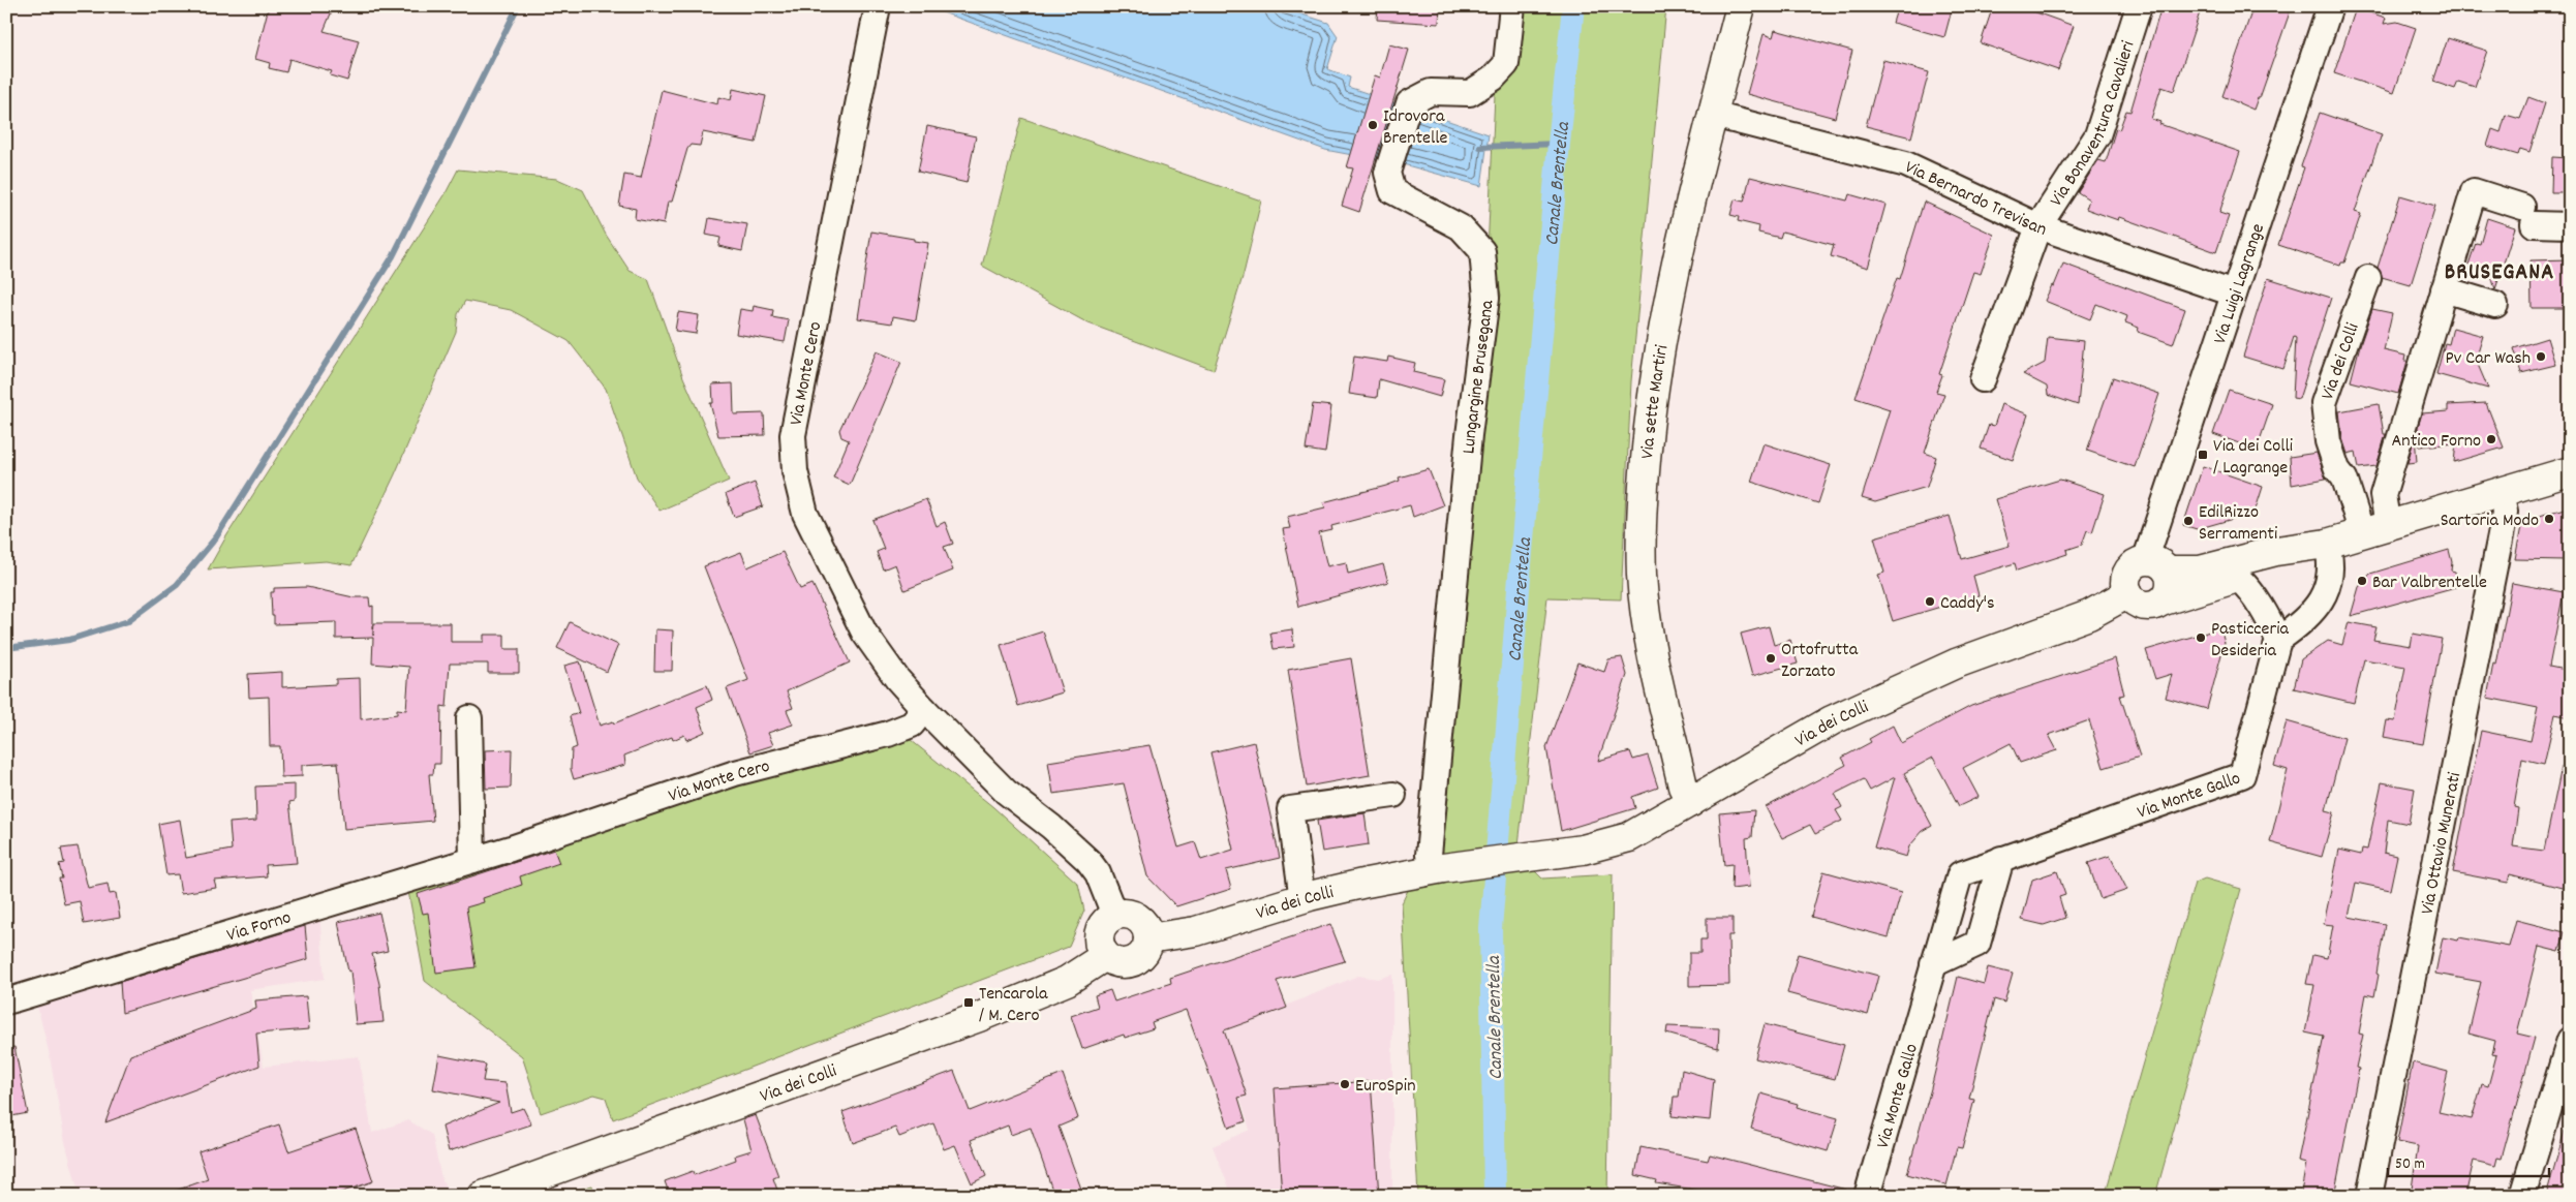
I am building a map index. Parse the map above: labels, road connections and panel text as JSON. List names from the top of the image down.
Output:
{
  "streets": {
    "main road": ["Via dei Colli", "Via sette Martiri"],
    "street": [
      "Via Bonaventura Cavalieri",
      "Via Bernardo Trevisan",
      "Via Luigi Lagrange",
      "Via Monte Cero",
      "Lungargine Brusegana",
      "Via Monte Gallo",
      "Via Ottavio Munerati",
      "Via Forno"
    ]
  },
  "crossings": [
    ["Via Bonaventura Cavalieri", "Via Bernardo Trevisan"],
    ["Via Bernardo Trevisan", "Via Luigi Lagrange"],
    ["Via Bernardo Trevisan", "Via sette Martiri"],
    ["Via Luigi Lagrange", "Via dei Colli"],
    ["Via dei Colli", "Via Monte Cero"],
    ["Via dei Colli", "Lungargine Brusegana"],
    ["Via dei Colli", "Via sette Martiri"],
    ["Via Monte Cero", "Via Forno"]
  ],
  "districts": ["BRUSEGANA"],
  "water": ["Canale Brentella"],
  "places": {
    "other": [
      "Idrovora Brentelle",
      "Pv Car Wash",
      "Antico Forno",
      "Sartoria Modo",
      "EdilRizzo Serramenti",
      "Bar Valbrentelle",
      "Caddy's",
      "Pasticceria Desideria",
      "Ortofrutta Zorzato",
      "EuroSpin"
    ],
    "transit": ["Via dei Colli / Lagrange", "Tencarola / M. Cero"]
  },
  "scale_bar": "50 m"
}
